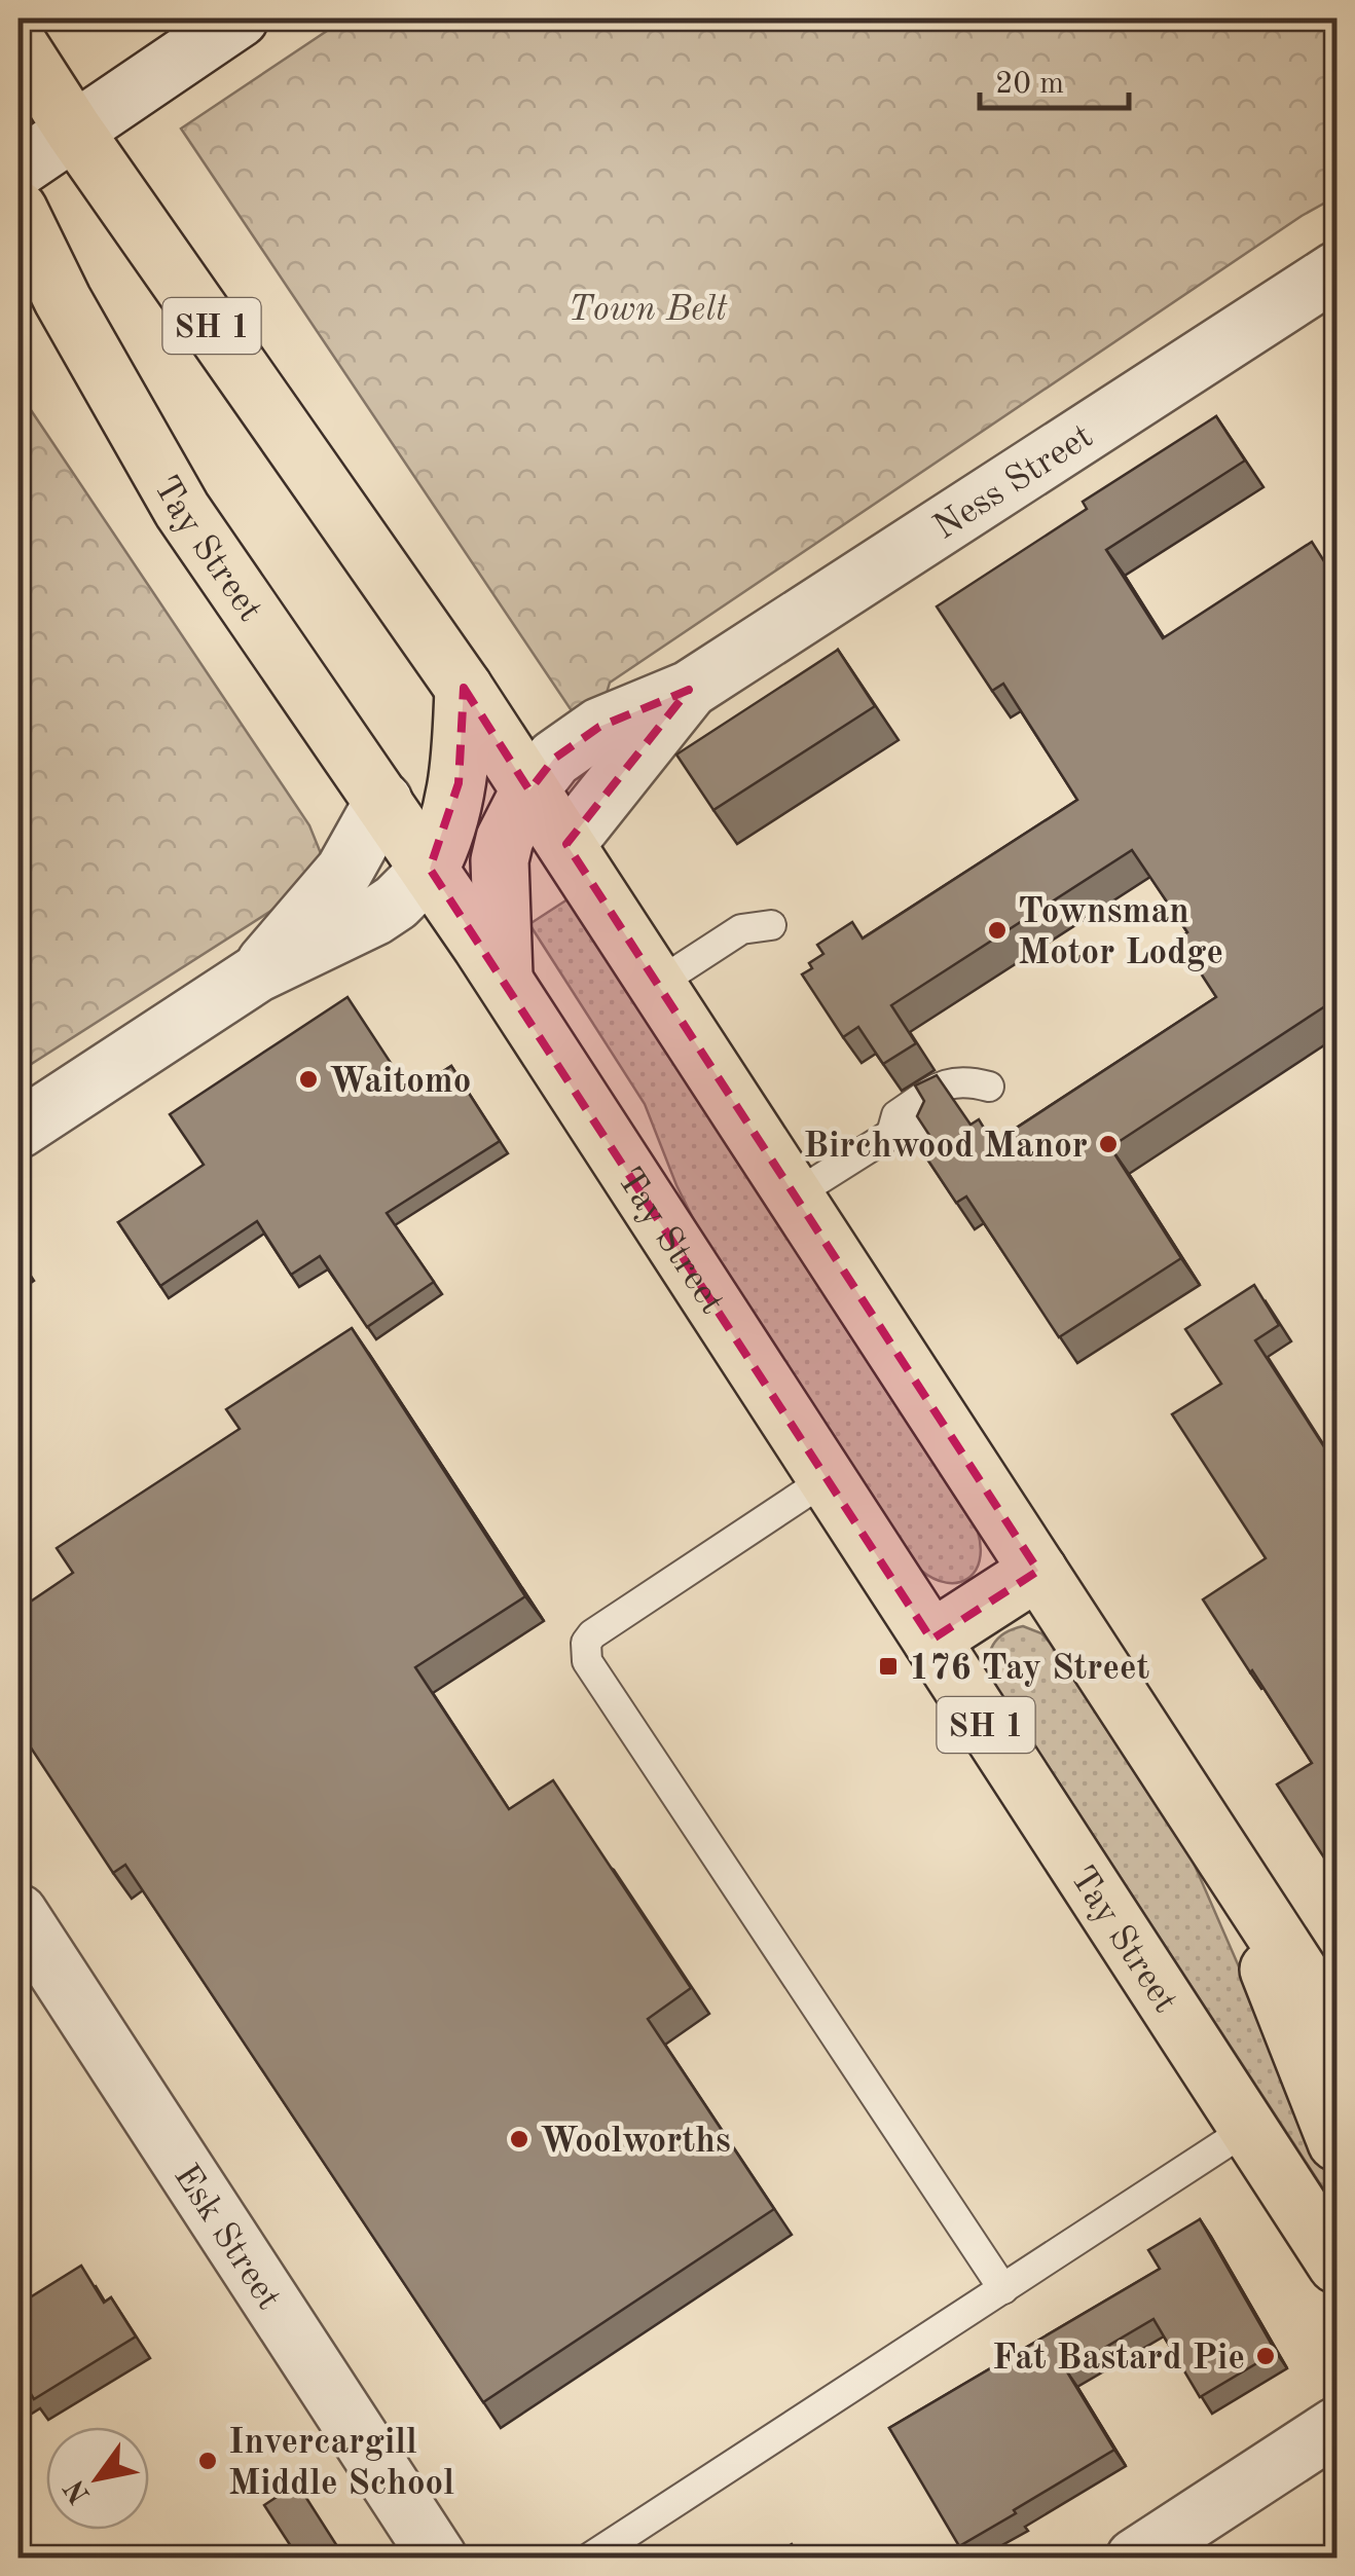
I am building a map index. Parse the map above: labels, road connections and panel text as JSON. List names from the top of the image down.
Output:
{
  "streets": {
    "highway": ["SH 1", "Tay Street"],
    "street": ["Ness Street", "Esk Street"]
  },
  "crossings": [
    ["SH 1", "Ness Street"]
  ],
  "parks": ["Town Belt"],
  "places": {
    "other": [
      "Townsman Motor Lodge",
      "Waitomo",
      "Birchwood Manor",
      "Woolworths",
      "Fat Bastard Pie",
      "Invercargill Middle School"
    ],
    "transit": ["176 Tay Street"]
  },
  "scale_bar": "20 m",
  "north": "bottom left"
}
